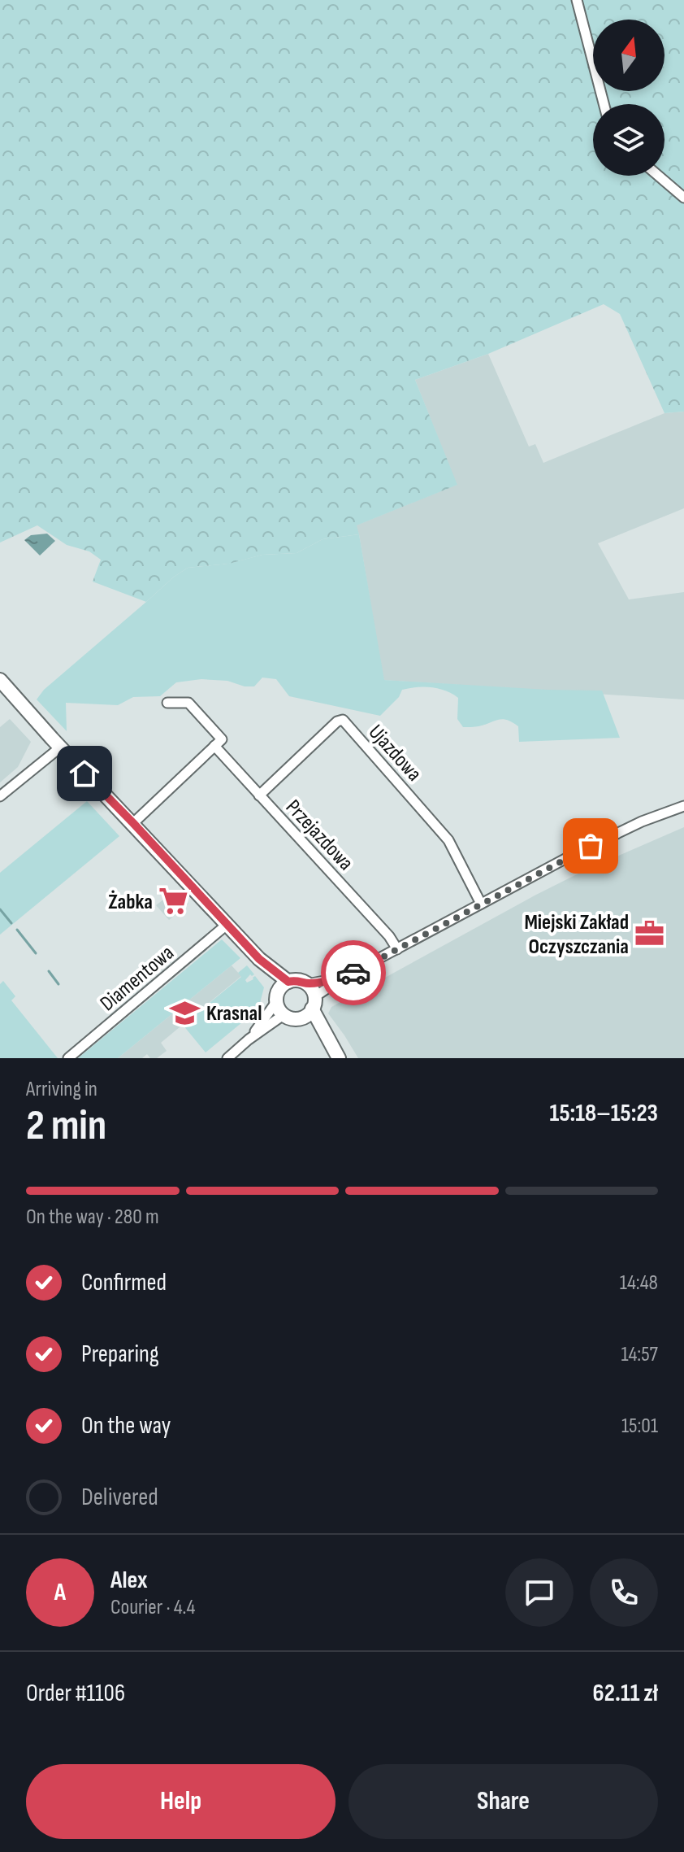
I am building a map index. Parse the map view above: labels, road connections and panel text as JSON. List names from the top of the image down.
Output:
{
  "streets": {
    "street": ["Ujazdowa", "Przejazdowa", "Diamentowa"]
  },
  "crossings": [
    ["Ujazdowa", "Przejazdowa"]
  ],
  "places": {
    "supermarket": ["Żabka"],
    "office": ["Miejski Zakład Oczyszczania"],
    "school or university": ["Krasnal"]
  },
  "north": "top",
  "page": {
    "heading": ["2 min", "Arriving in", "15:18–15:23"],
    "panel": [
      "Alex",
      "Courier · 4.4",
      "Order #1106",
      "62.11 zł"
    ],
    "bar": "On the way · 280 m",
    "list": [
      ["Confirmed", "14:48"],
      ["Preparing", "14:57"],
      ["On the way", "15:01"],
      "Delivered"
    ],
    "round": "A",
    "buttons": ["Help", "Share"]
  }
}
